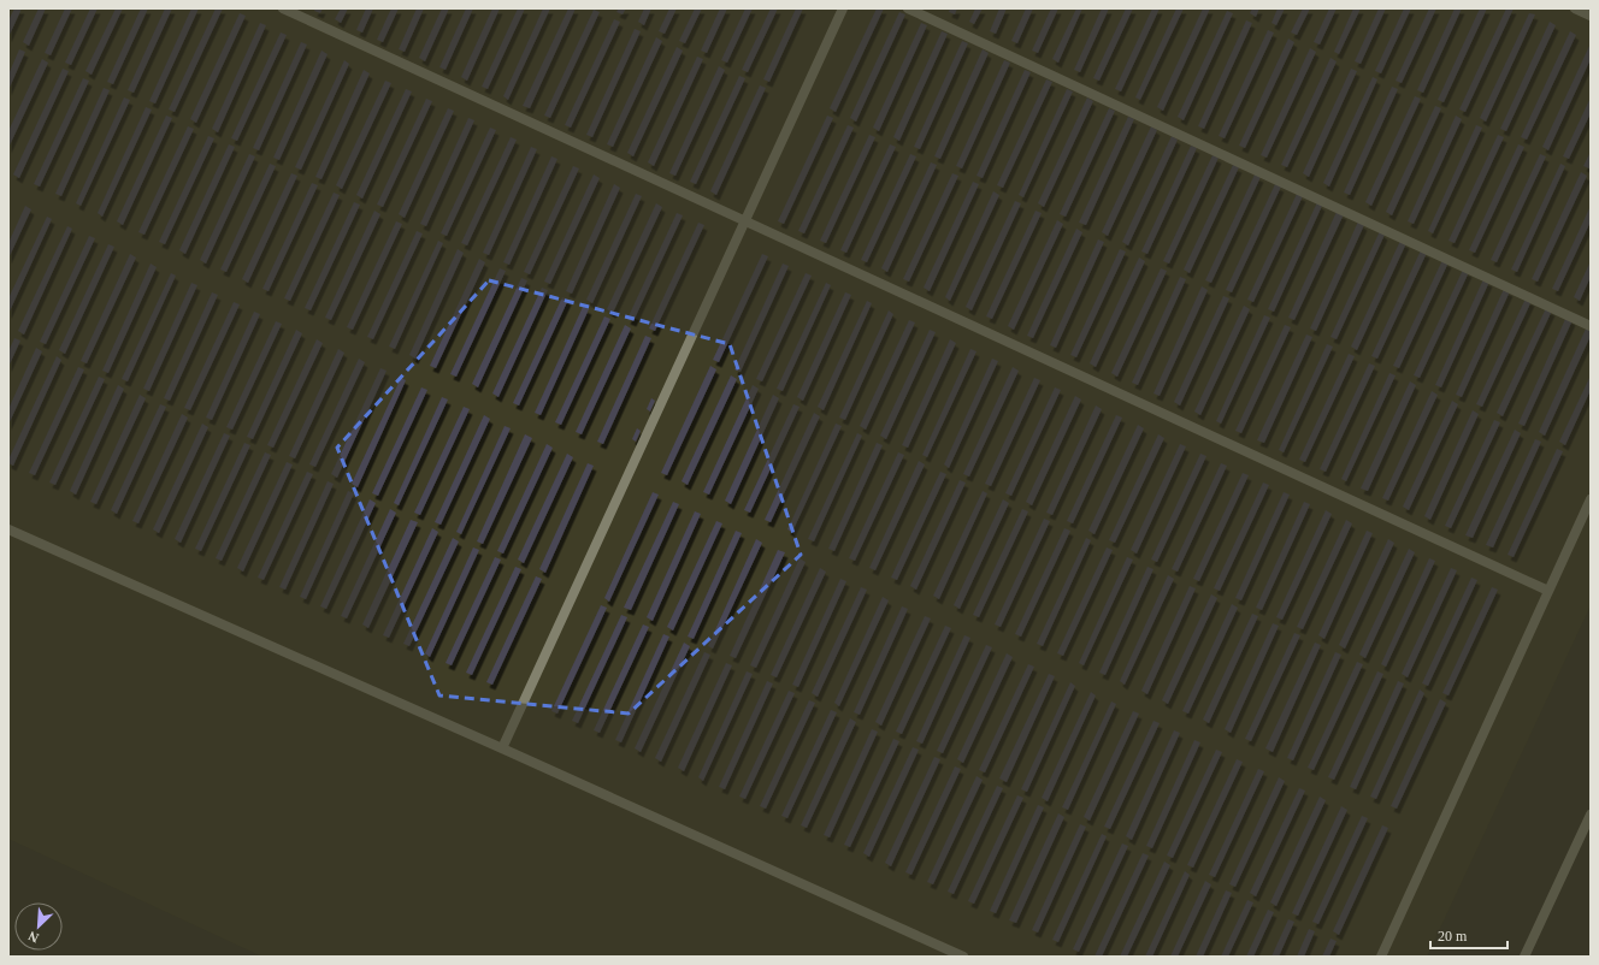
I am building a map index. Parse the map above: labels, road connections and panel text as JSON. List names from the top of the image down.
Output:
{
  "scale_bar": "20 m",
  "north": "bottom left"
}
